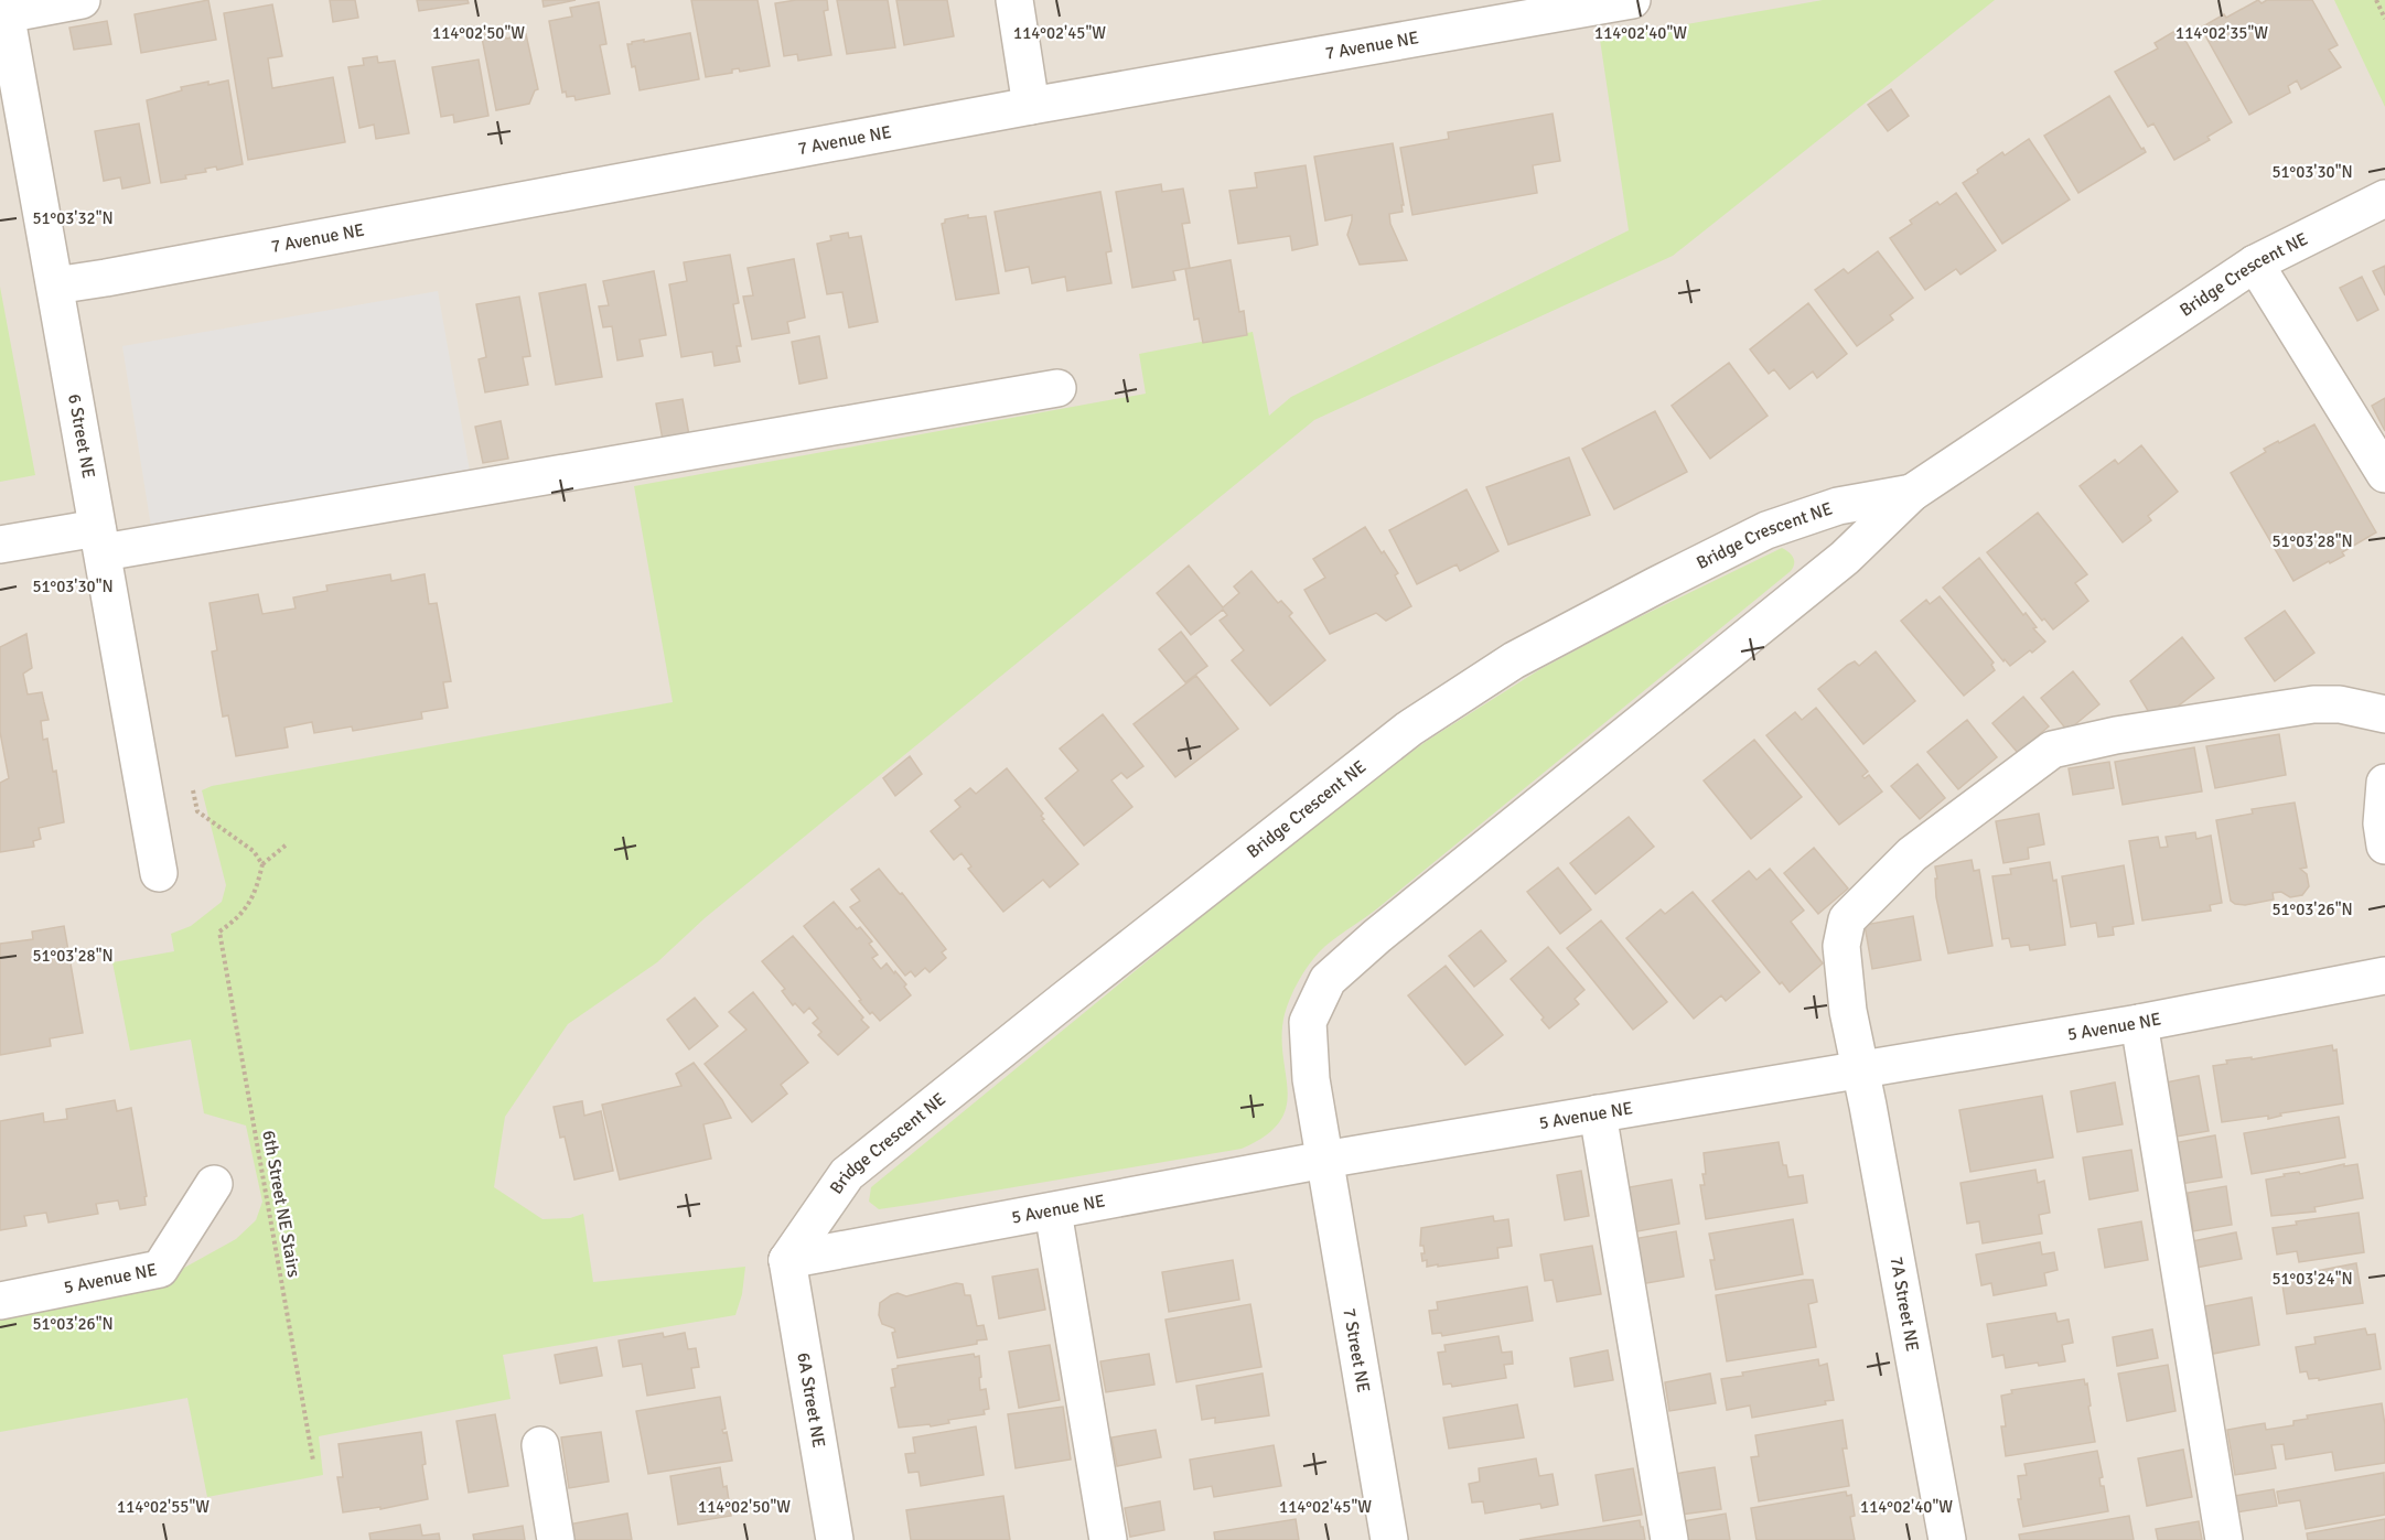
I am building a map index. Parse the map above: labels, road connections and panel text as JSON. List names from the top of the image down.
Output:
{
  "streets": {
    "street": [
      "7 Avenue NE",
      "Bridge Crescent NE",
      "6 Street NE",
      "5 Avenue NE",
      "7A Street NE",
      "7 Street NE",
      "6A Street NE"
    ],
    "path": ["6th Street NE Stairs"]
  },
  "crossings": [
    ["7 Avenue NE", "6 Street NE"],
    ["Bridge Crescent NE", "5 Avenue NE"],
    ["Bridge Crescent NE", "7 Street NE"],
    ["Bridge Crescent NE", "6A Street NE"],
    ["5 Avenue NE", "7A Street NE"],
    ["5 Avenue NE", "7 Street NE"],
    ["5 Avenue NE", "6A Street NE"]
  ],
  "coordinates": [
    "114°02'50\"W",
    "114°02'45\"W",
    "114°02'40\"W",
    "114°02'35\"W",
    "51°03'30\"N",
    "51°03'32\"N",
    "51°03'28\"N",
    "51°03'26\"N",
    "51°03'24\"N",
    "114°02'55\"W"
  ]
}
